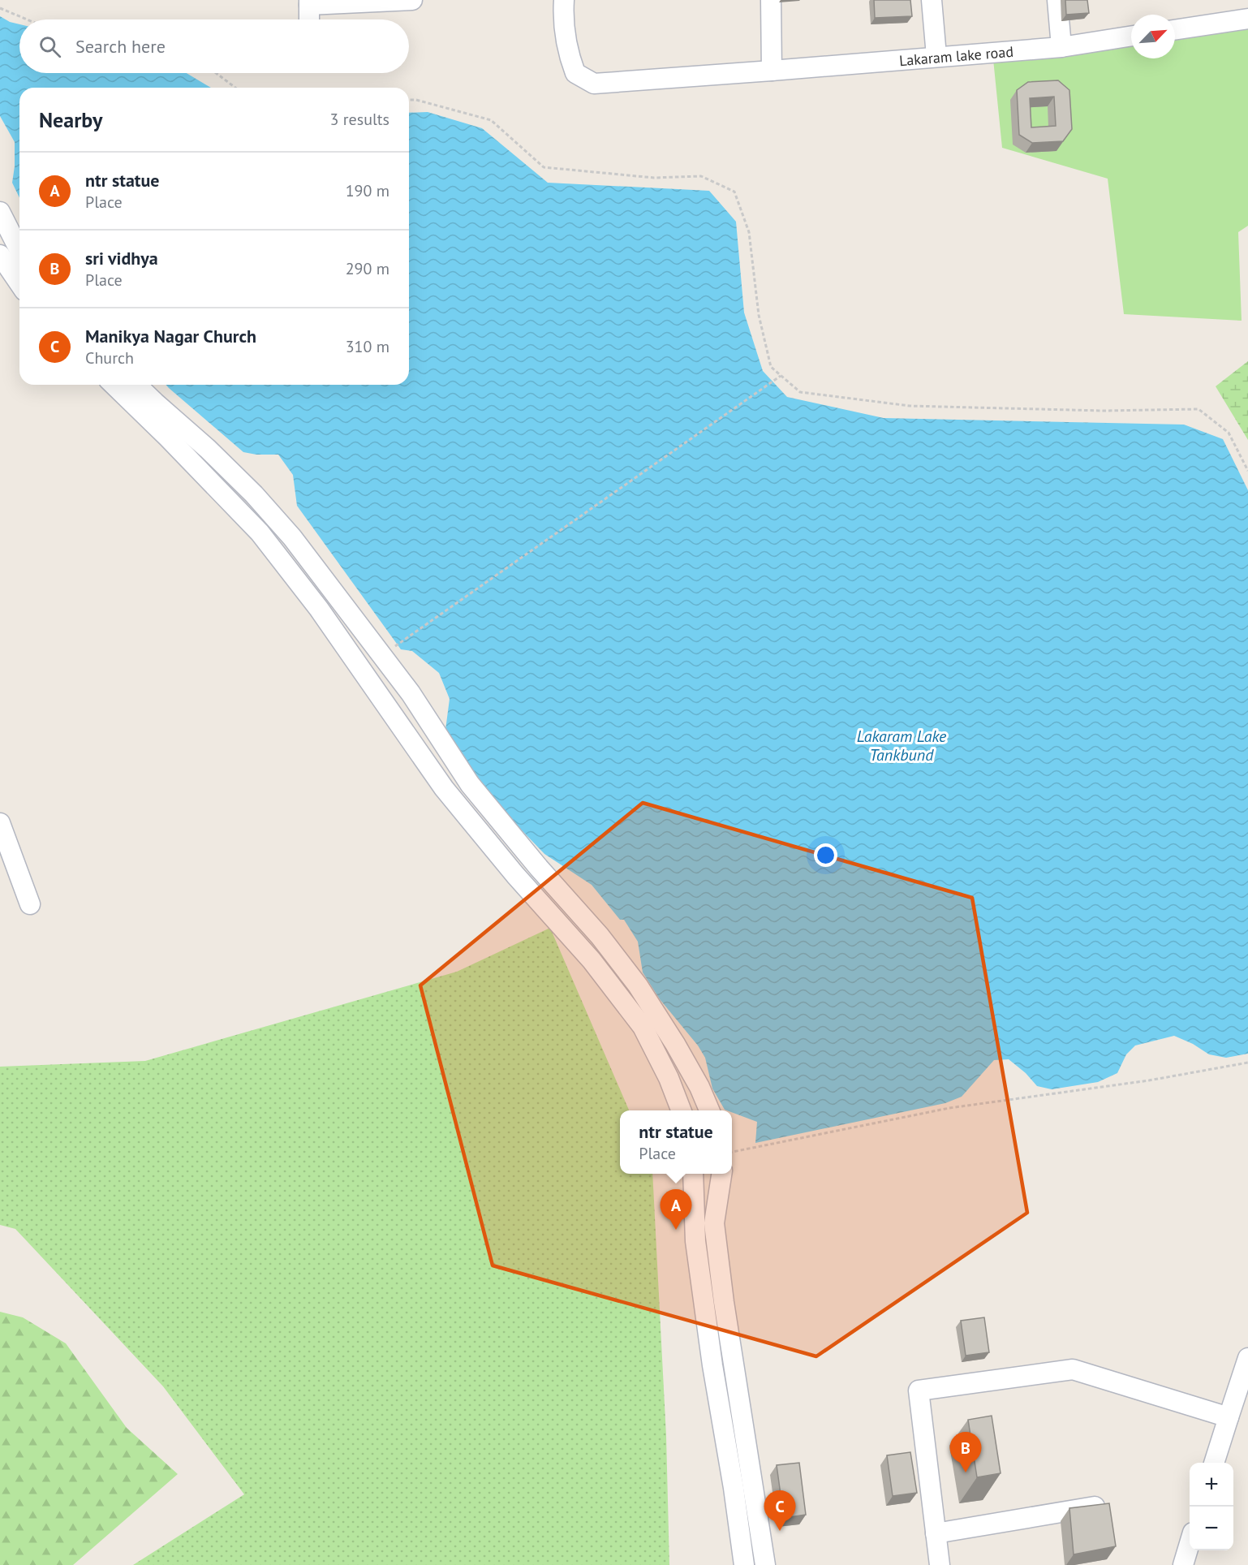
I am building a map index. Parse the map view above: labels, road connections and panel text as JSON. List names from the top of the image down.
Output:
{
  "streets": {
    "street": ["Lakaram lake road"]
  },
  "water": ["Lakaram Lake Tankbund"],
  "north": "top right",
  "page": {
    "search": "Search here",
    "heading": ["Nearby", "3 results"],
    "list": [
      {
        "mark": "A",
        "name": "ntr statue",
        "note": "Place",
        "value": "190 m"
      },
      {
        "mark": "B",
        "name": "sri vidhya",
        "note": "Place",
        "value": "290 m"
      },
      {
        "mark": "C",
        "name": "Manikya Nagar Church",
        "note": "Church",
        "value": "310 m"
      }
    ],
    "popup": ["ntr statue", "Place"],
    "pins": ["A", "B", "C"],
    "map_buttons": ["+", "−"]
  }
}
